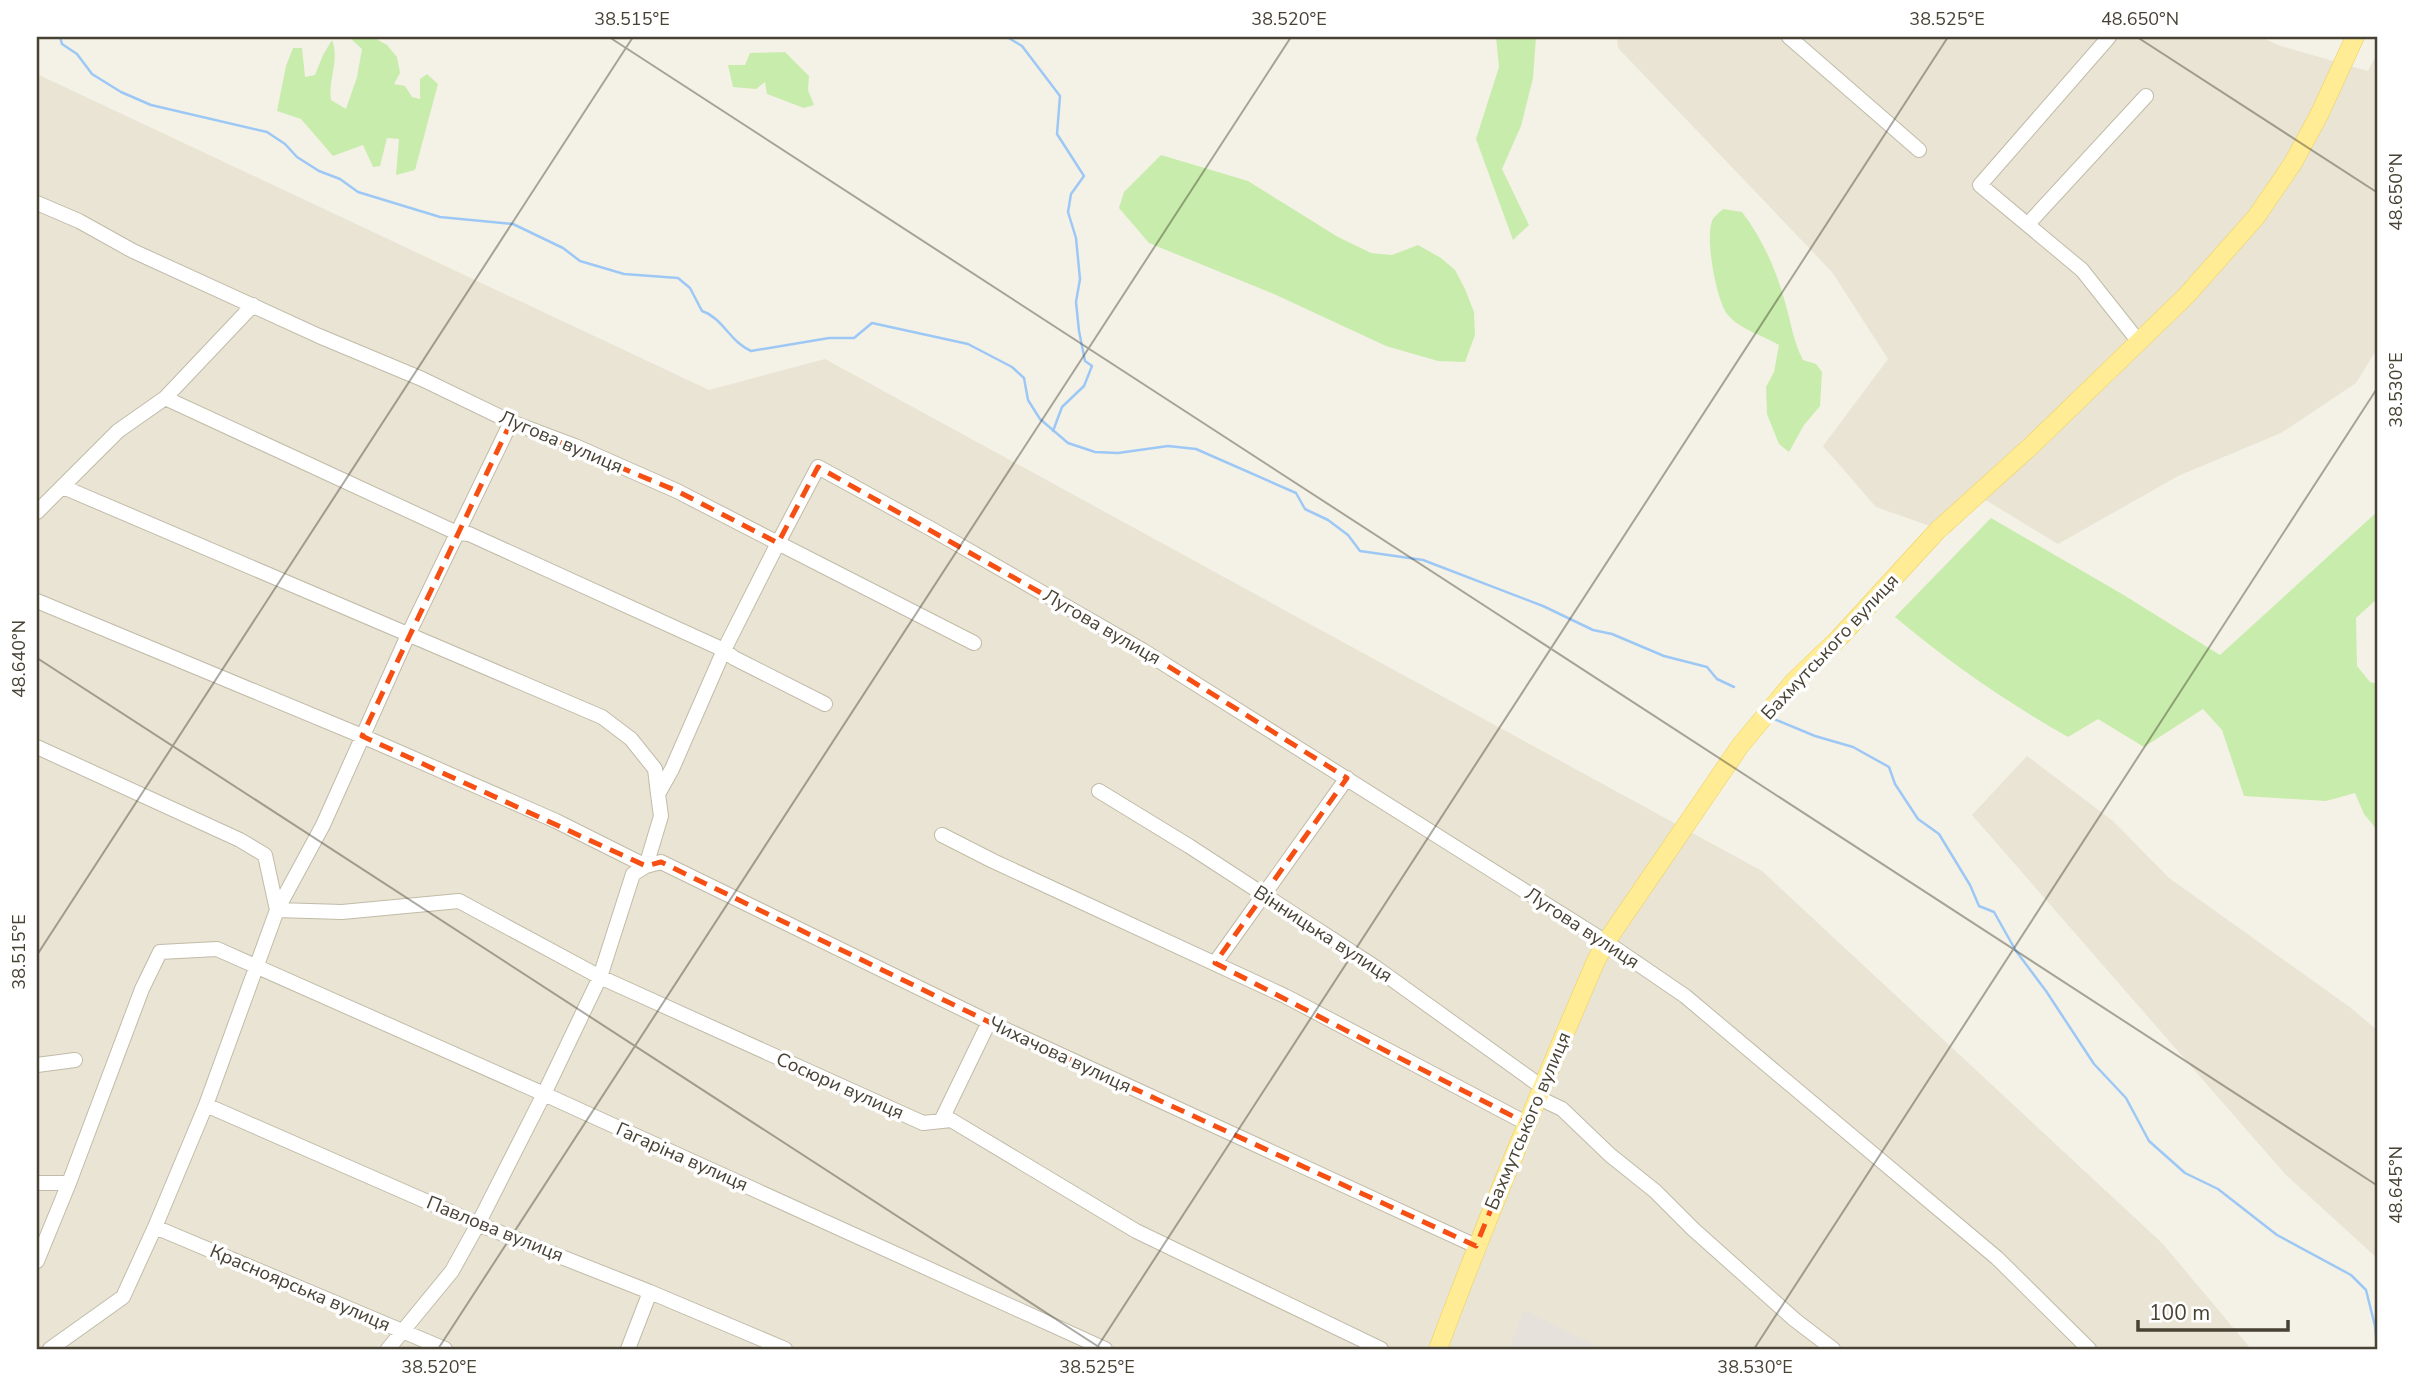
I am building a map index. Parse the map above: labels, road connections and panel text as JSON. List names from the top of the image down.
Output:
{
  "streets": {
    "main road": ["Бахмутського вулиця"],
    "street": [
      "Лугова вулиця",
      "Вінницька вулиця",
      "Чихачова вулиця",
      "Сосюри вулиця",
      "Гагаріна вулиця",
      "Павлова вулиця",
      "Красноярська вулиця"
    ]
  },
  "crossings": [
    ["Лугова вулиця", "Бахмутського вулиця"],
    ["Бахмутського вулиця", "Вінницька вулиця"],
    ["Бахмутського вулиця", "Чихачова вулиця"]
  ],
  "scale_bar": "100 m",
  "coordinates": [
    "38.515°E",
    "38.520°E",
    "38.525°E",
    "48.650°N",
    "38.530°E",
    "48.640°N",
    "48.645°N"
  ]
}
